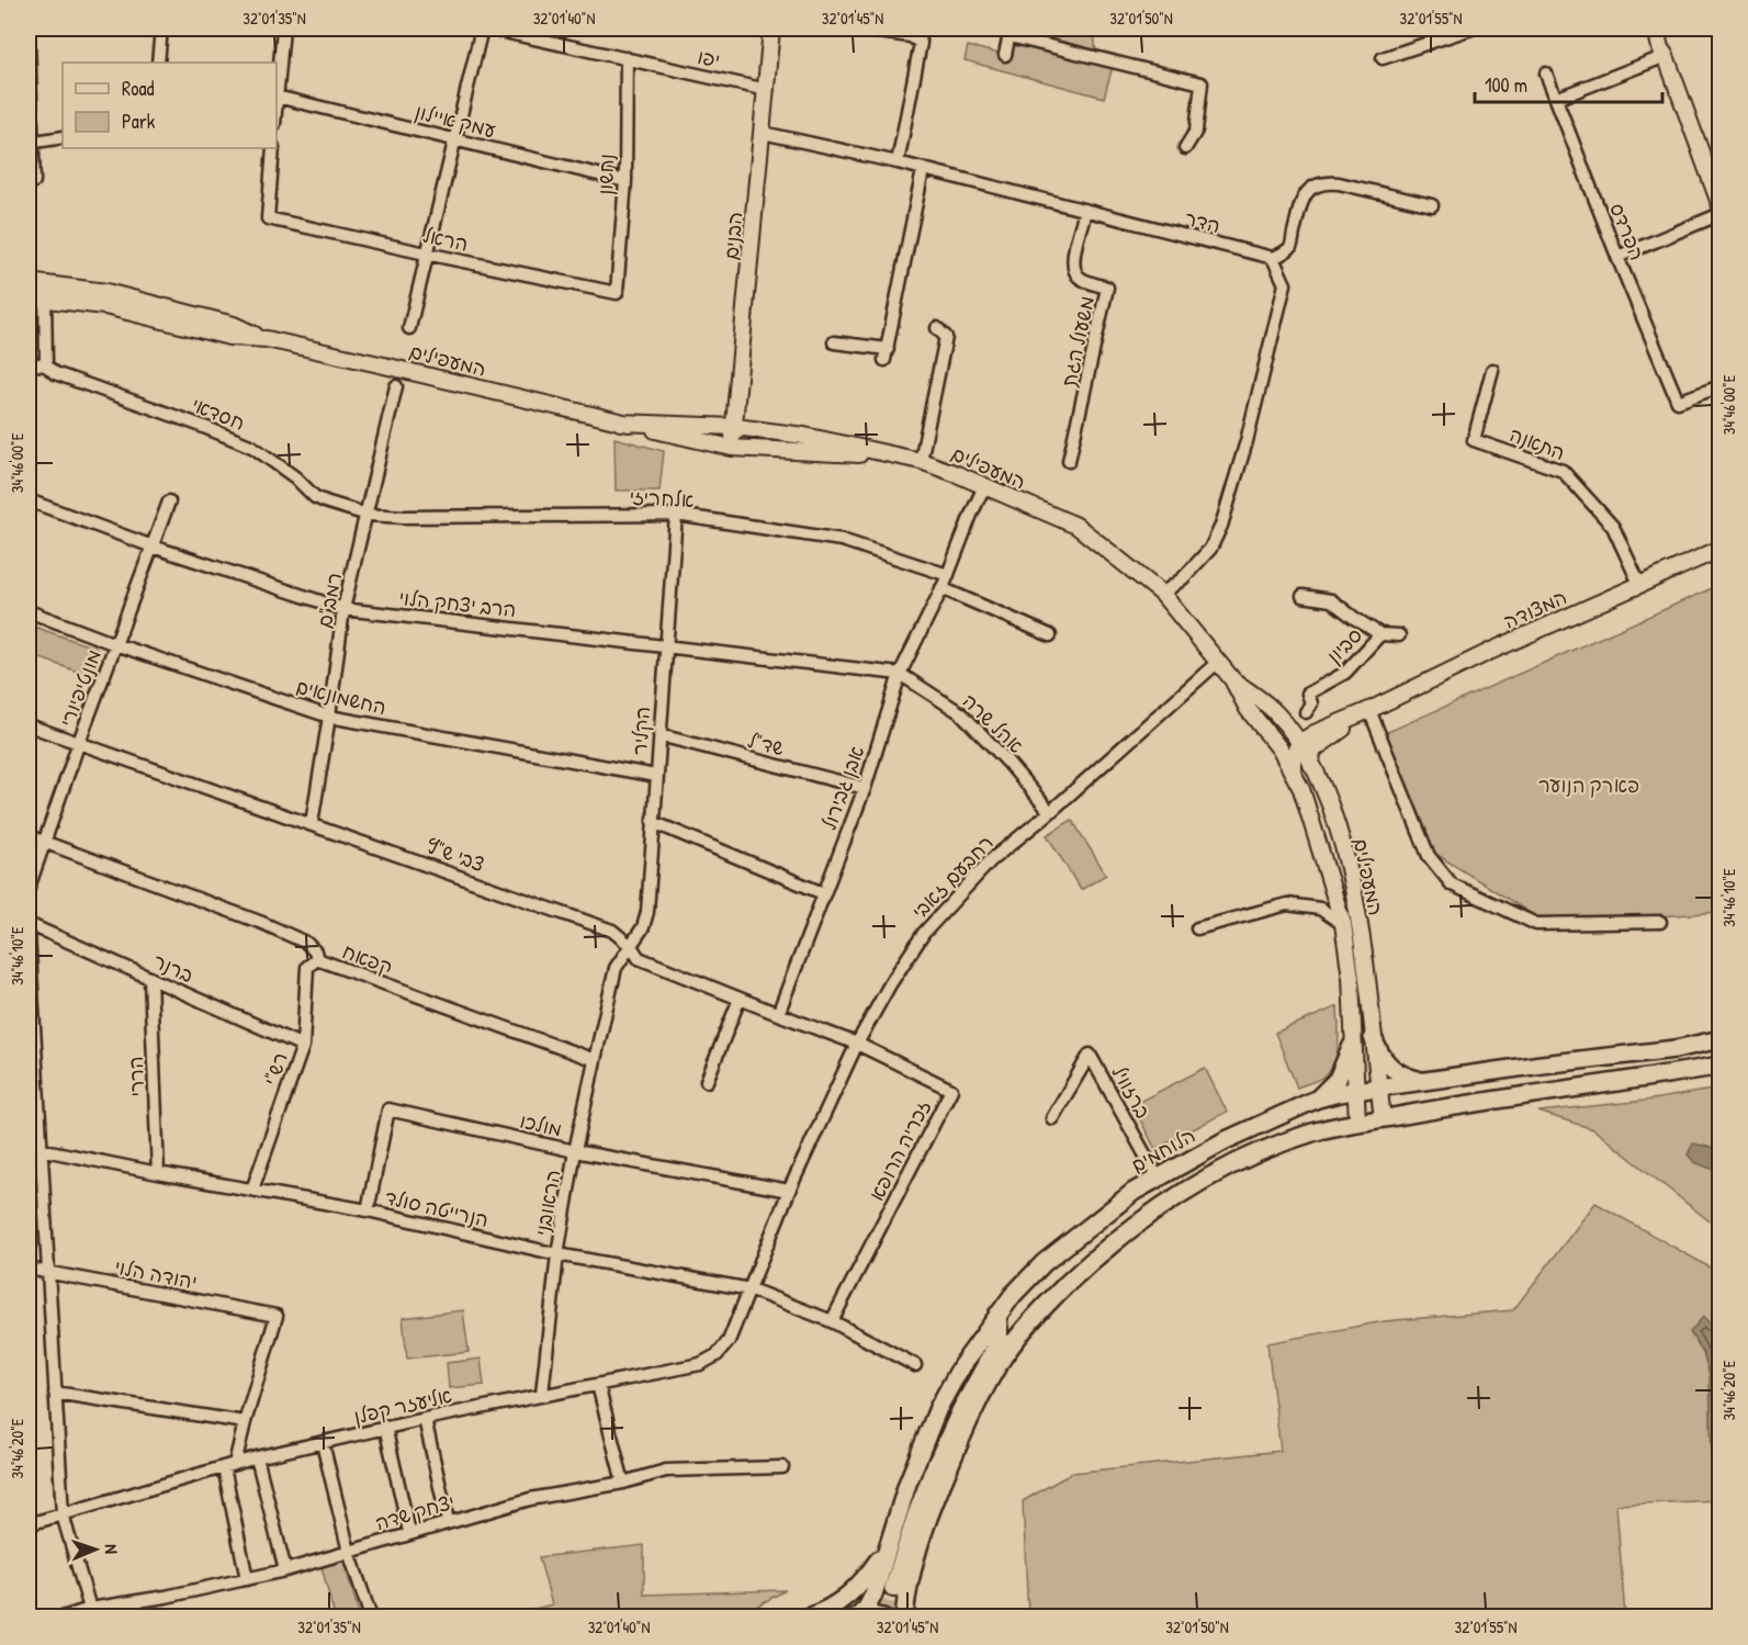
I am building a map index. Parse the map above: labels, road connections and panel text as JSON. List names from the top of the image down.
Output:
{
  "streets": {
    "main road": ["הלוחמים"],
    "street": [
      "יפו",
      "עמק איילון",
      "נחשון",
      "הדר",
      "הפרדס",
      "הבנים",
      "הראל",
      "משעול הגת",
      "המעפילים",
      "חסדאי",
      "התאנה",
      "אלחריזי",
      "רמב\"ם",
      "הרב יצחק הלוי",
      "המצודה",
      "סביון",
      "מונטיפיורי",
      "החשמונאים",
      "אהל שרה",
      "הקליר",
      "שד\"ל",
      "אבן גבירול",
      "צבי ש\"ץ",
      "רחבעם זאבי",
      "קפאח",
      "ברנר",
      "רש\"י",
      "הררי",
      "ברזוויל",
      "מולכו",
      "זכריה הרופא",
      "הראובני",
      "הנרייטה סולד",
      "יהודה הלוי",
      "אליעזר קפלן",
      "יצחק שדה"
    ]
  },
  "crossings": [
    ["יפו", "נחשון"],
    ["יפו", "הבנים"],
    ["עמק איילון", "נחשון"],
    ["נחשון", "הראל"],
    ["הדר", "הבנים"],
    ["הדר", "משעול הגת"],
    ["הבנים", "המעפילים"],
    ["המעפילים", "המצודה"],
    ["המעפילים", "אבן גבירול"],
    ["המעפילים", "רחבעם זאבי"],
    ["המעפילים", "הלוחמים"],
    ["חסדאי", "אלחריזי"],
    ["חסדאי", "רמב\"ם"],
    ["התאנה", "המצודה"],
    ["אלחריזי", "רמב\"ם"],
    ["אלחריזי", "הקליר"],
    ["אלחריזי", "אבן גבירול"],
    ["רמב\"ם", "הרב יצחק הלוי"],
    ["רמב\"ם", "החשמונאים"],
    ["רמב\"ם", "צבי ש\"ץ"],
    ["הרב יצחק הלוי", "מונטיפיורי"],
    ["הרב יצחק הלוי", "אהל שרה"],
    ["הרב יצחק הלוי", "הקליר"],
    ["הרב יצחק הלוי", "אבן גבירול"],
    ["מונטיפיורי", "החשמונאים"],
    ["מונטיפיורי", "צבי ש\"ץ"],
    ["מונטיפיורי", "קפאח"],
    ["החשמונאים", "הקליר"],
    ["אהל שרה", "אבן גבירול"],
    ["אהל שרה", "רחבעם זאבי"],
    ["הקליר", "שד\"ל"],
    ["הקליר", "צבי ש\"ץ"],
    ["הקליר", "הראובני"],
    ["שד\"ל", "אבן גבירול"],
    ["אבן גבירול", "צבי ש\"ץ"],
    ["צבי ש\"ץ", "רחבעם זאבי"],
    ["צבי ש\"ץ", "זכריה הרופא"],
    ["צבי ש\"ץ", "הראובני"],
    ["רחבעם זאבי", "מולכו"],
    ["רחבעם זאבי", "זכריה הרופא"],
    ["רחבעם זאבי", "הנרייטה סולד"],
    ["רחבעם זאבי", "אליעזר קפלן"],
    ["קפאח", "רש\"י"],
    ["קפאח", "הראובני"],
    ["ברנר", "רש\"י"],
    ["ברנר", "הררי"],
    ["רש\"י", "הנרייטה סולד"],
    ["הררי", "הנרייטה סולד"],
    ["ברזוויל", "הלוחמים"],
    ["מולכו", "הראובני"],
    ["מולכו", "הנרייטה סולד"],
    ["זכריה הרופא", "הנרייטה סולד"],
    ["הראובני", "הנרייטה סולד"],
    ["הראובני", "אליעזר קפלן"],
    ["הנרייטה סולד", "אליעזר קפלן"]
  ],
  "parks": ["פארק הנוער"],
  "legend": ["Road", "Park"],
  "scale_bar": "100 m",
  "north": "right",
  "coordinates": [
    "32°01'35\"N",
    "32°01'40\"N",
    "32°01'45\"N",
    "32°01'50\"N",
    "32°01'55\"N",
    "34°46'00\"E",
    "34°46'10\"E",
    "34°46'20\"E"
  ]
}
